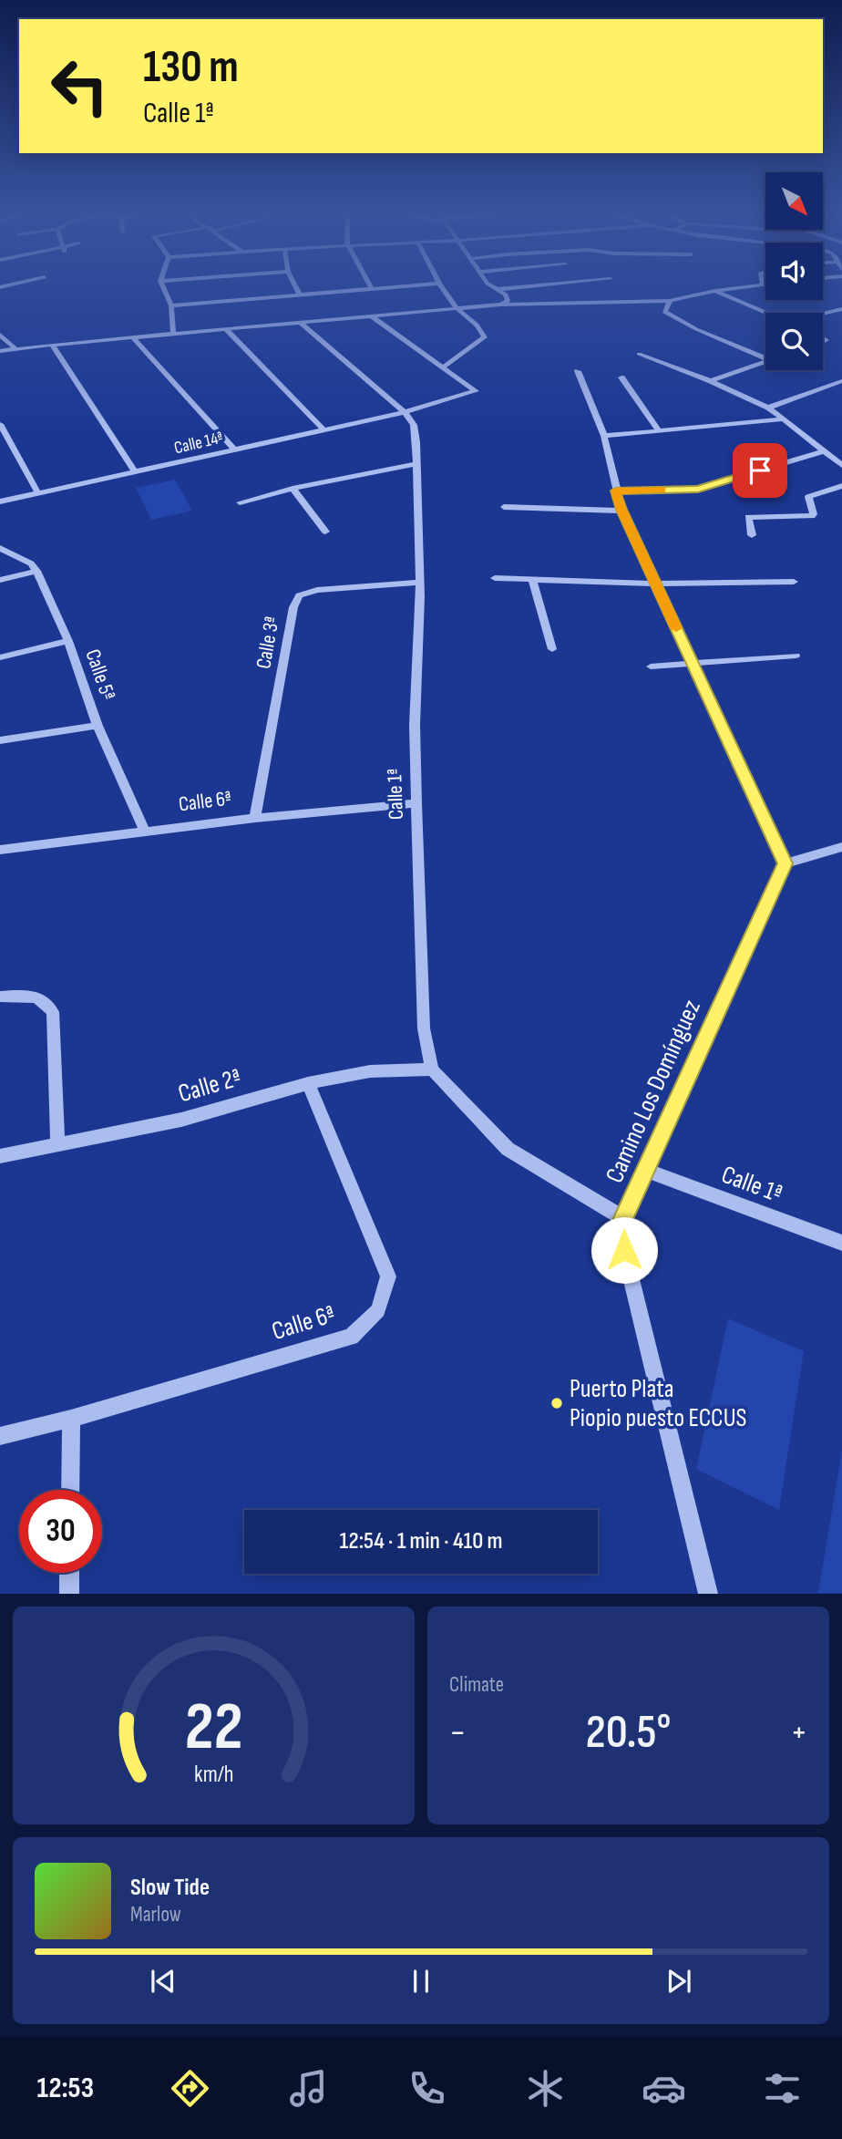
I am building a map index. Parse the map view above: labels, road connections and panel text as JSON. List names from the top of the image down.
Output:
{
  "streets": {
    "street": [
      "Calle 14ª",
      "Calle 3ª",
      "Calle 5ª",
      "Calle 1ª",
      "Calle 6ª",
      "Calle 2ª",
      "Camino Los Domínguez"
    ]
  },
  "crossings": [
    ["Calle 14ª", "Calle 1ª"],
    ["Calle 3ª", "Calle 1ª"],
    ["Calle 3ª", "Calle 6ª"],
    ["Calle 5ª", "Calle 6ª"],
    ["Calle 1ª", "Calle 6ª"],
    ["Calle 1ª", "Calle 2ª"],
    ["Calle 1ª", "Camino Los Domínguez"],
    ["Calle 6ª", "Calle 2ª"]
  ],
  "places": ["Puerto Plata Piopio puesto ECCUS"],
  "north": "bottom right",
  "page": {
    "turn": ["130 m", "Calle 1ª"],
    "limit": "30",
    "trip": "12:54 · 1 min · 410 m",
    "tile": "Climate",
    "heat": ["−", "20.5°", "+"],
    "song": ["Slow Tide", "Marlow"],
    "tabs": "12:53",
    "gauge": ["22", "km/h"]
  }
}
